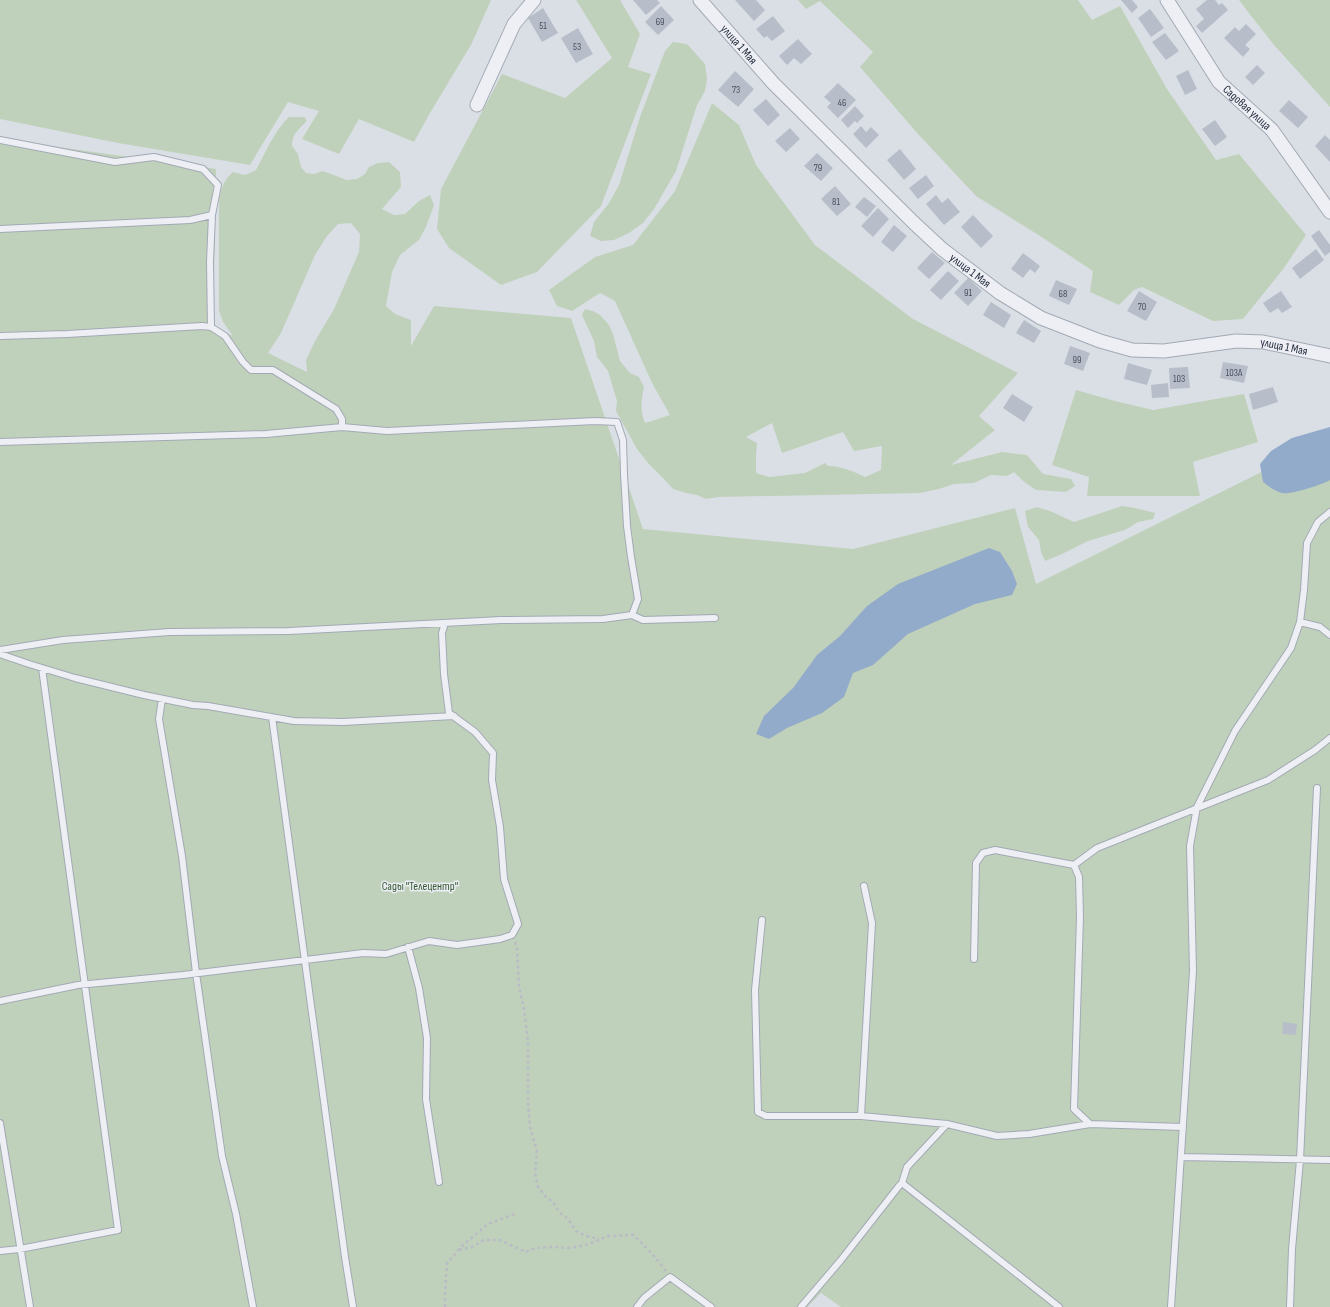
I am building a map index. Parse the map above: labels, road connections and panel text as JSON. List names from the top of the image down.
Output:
{
  "streets": {
    "street": ["улица 1 Мая", "Садовая улица"]
  },
  "parks": ["Сады \"Телецентр\""],
  "house_numbers": [
    "69",
    "51",
    "53",
    "73",
    "46",
    "79",
    "81",
    "91",
    "68",
    "70",
    "99",
    "103А",
    "103"
  ]
}
